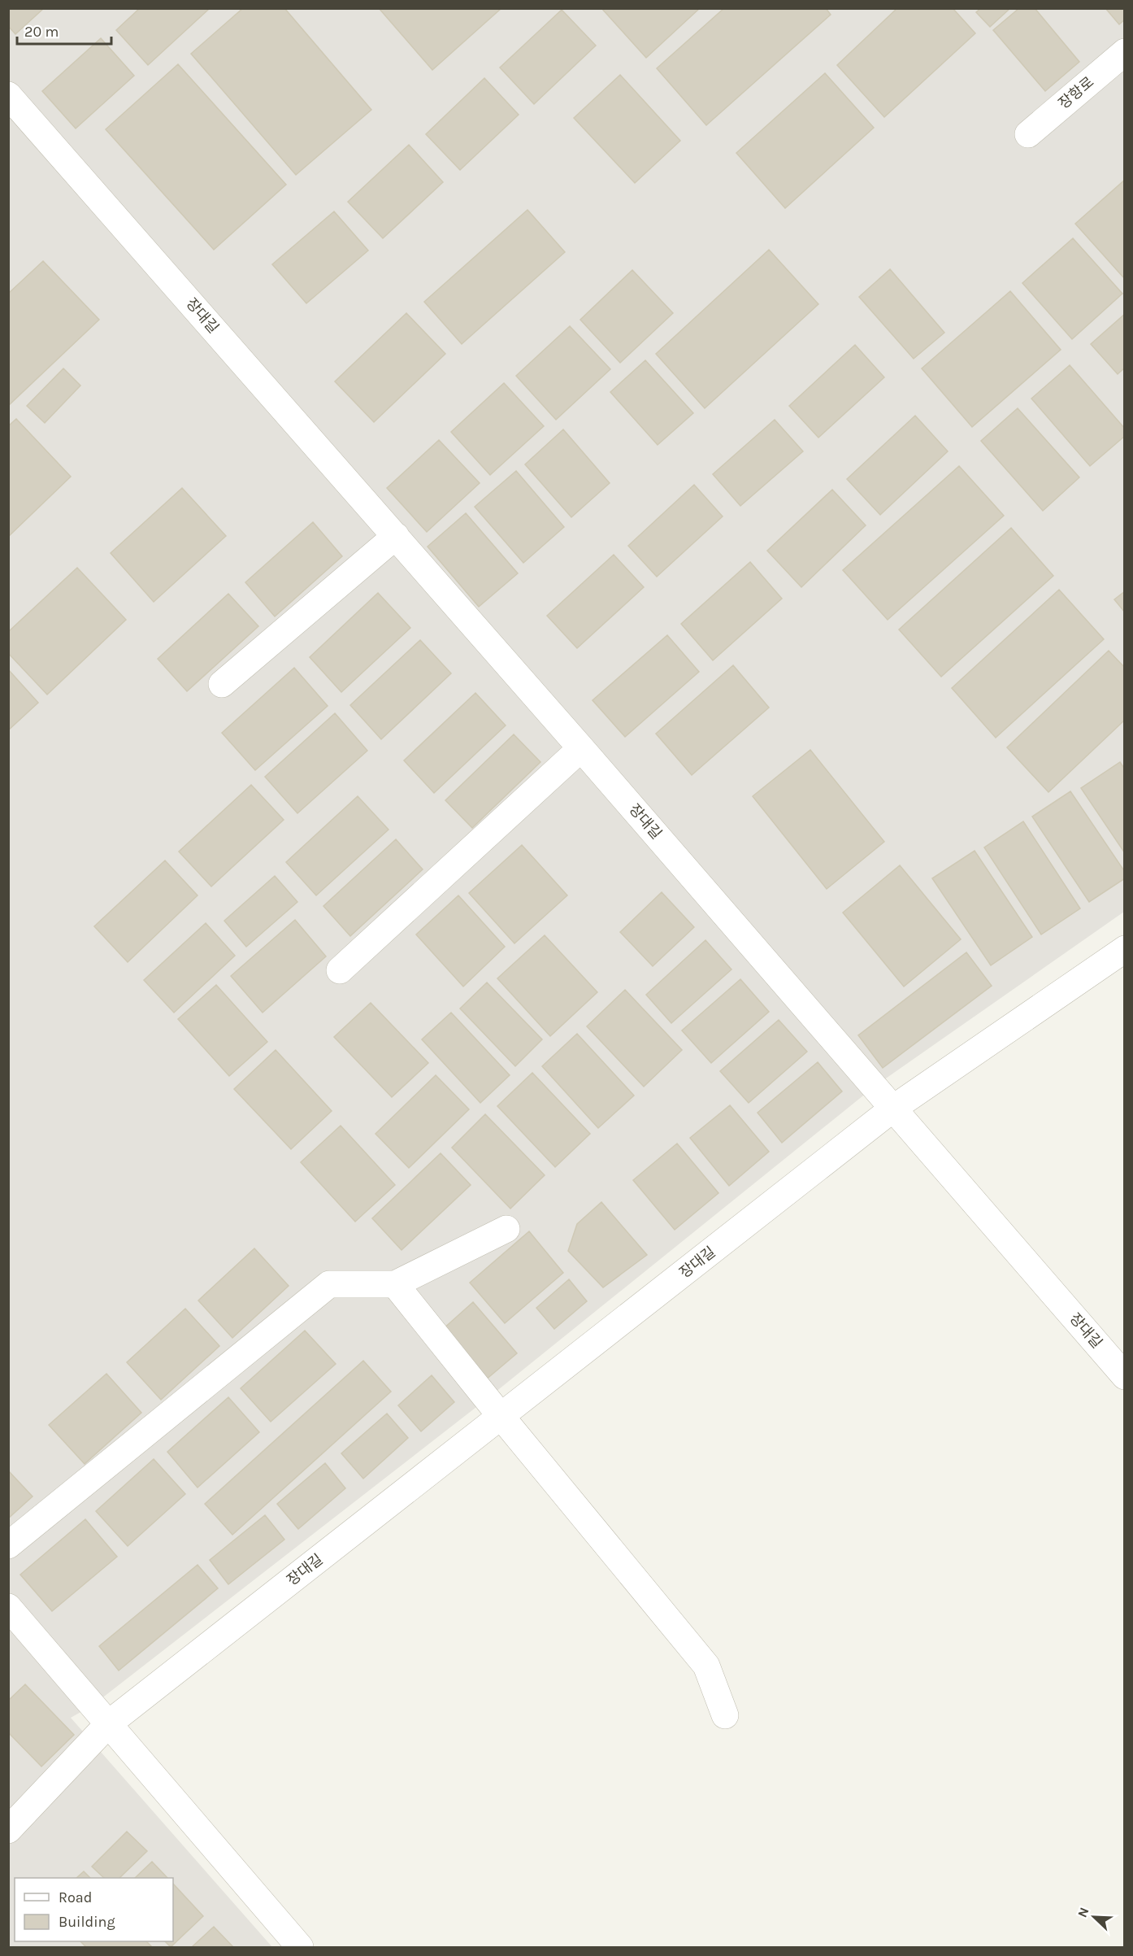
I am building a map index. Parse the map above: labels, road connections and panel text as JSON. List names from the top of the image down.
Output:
{
  "streets": {
    "street": ["장항로", "장대길"]
  },
  "legend": ["Road", "Building"],
  "scale_bar": "20 m",
  "north": "top left"
}
